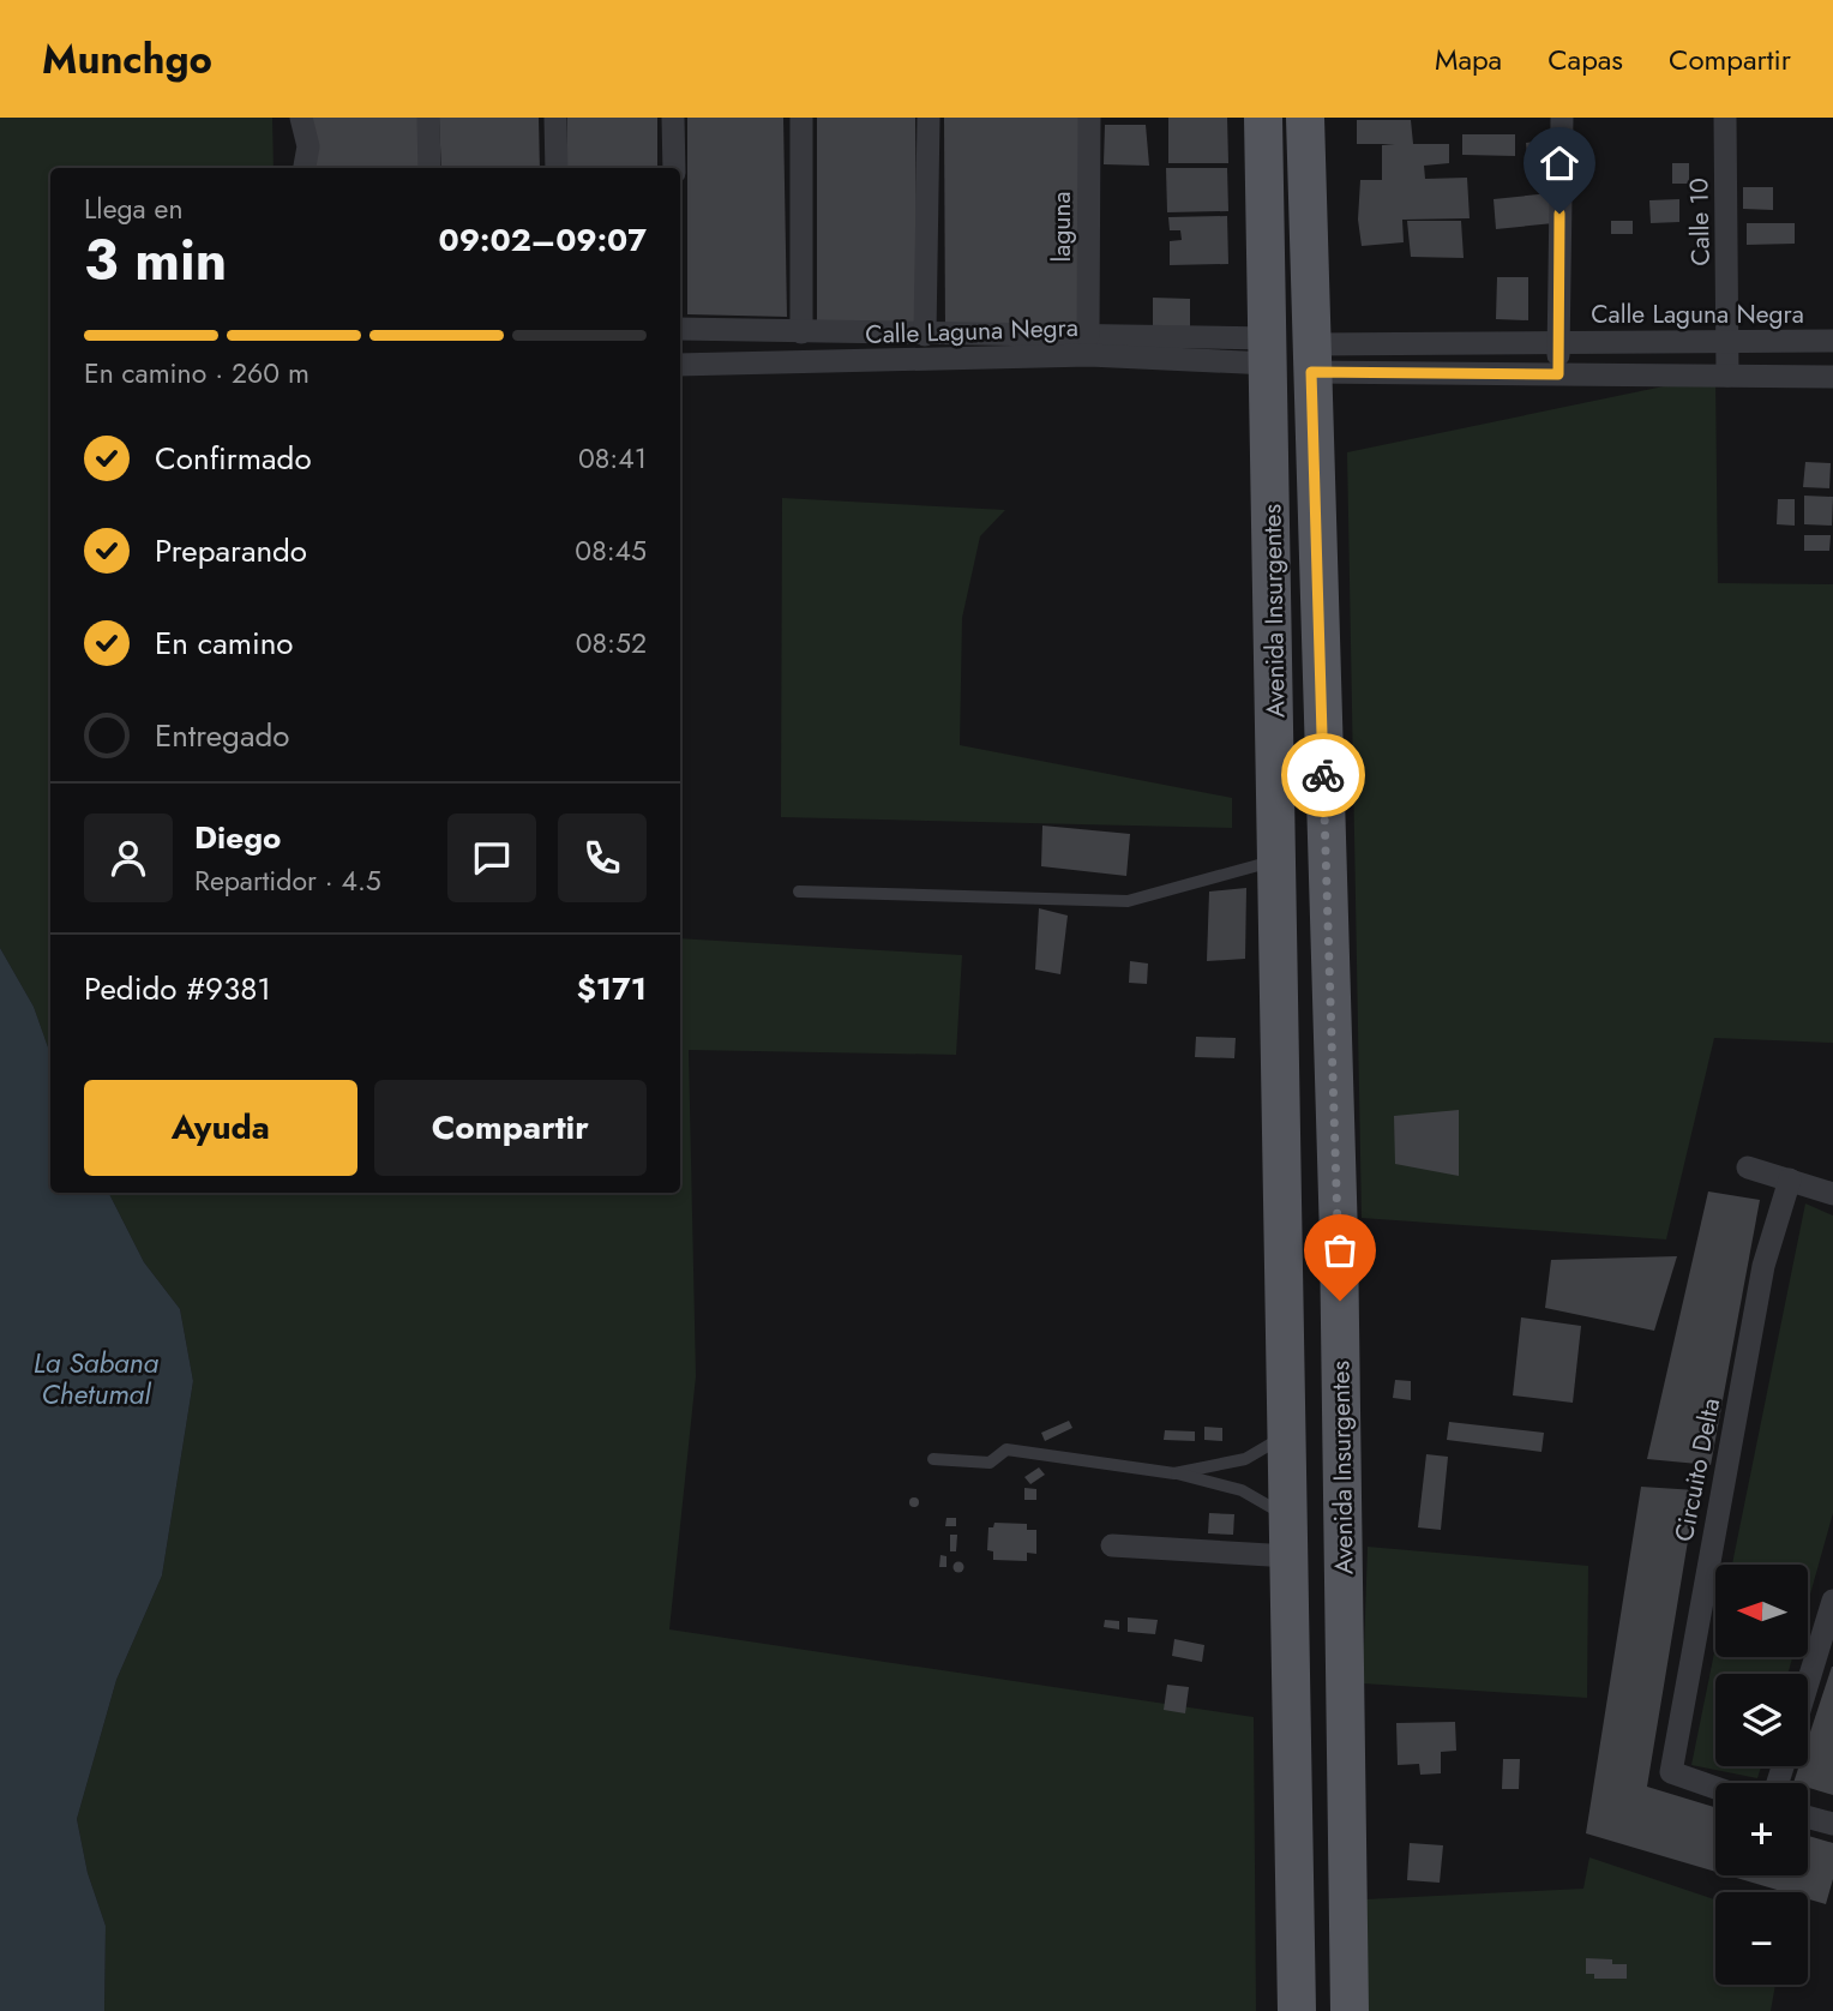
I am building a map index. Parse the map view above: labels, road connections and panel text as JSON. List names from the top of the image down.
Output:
{
  "streets": {
    "main road": ["Avenida Insurgentes"],
    "street": [
      "Calle 10",
      "laguna",
      "Calle Laguna Negra",
      "Circuito Delta"
    ]
  },
  "crossings": [
    ["Calle 10", "Calle Laguna Negra"],
    ["laguna", "Calle Laguna Negra"],
    ["Calle Laguna Negra", "Avenida Insurgentes"]
  ],
  "water": ["La Sabana Chetumal"],
  "north": "left",
  "page": {
    "header": "Munchgo",
    "nav": ["Mapa", "Capas", "Compartir"],
    "heading": ["3 min", "Llega en", "09:02–09:07"],
    "panel": [
      "Diego",
      "Repartidor · 4.5",
      "Pedido #9381",
      "$171"
    ],
    "bar": "En camino · 260 m",
    "list": [
      ["Confirmado", "08:41"],
      ["Preparando", "08:45"],
      ["En camino", "08:52"],
      "Entregado"
    ],
    "buttons": ["Ayuda", "Compartir"],
    "map_buttons": ["+", "−"]
  }
}
